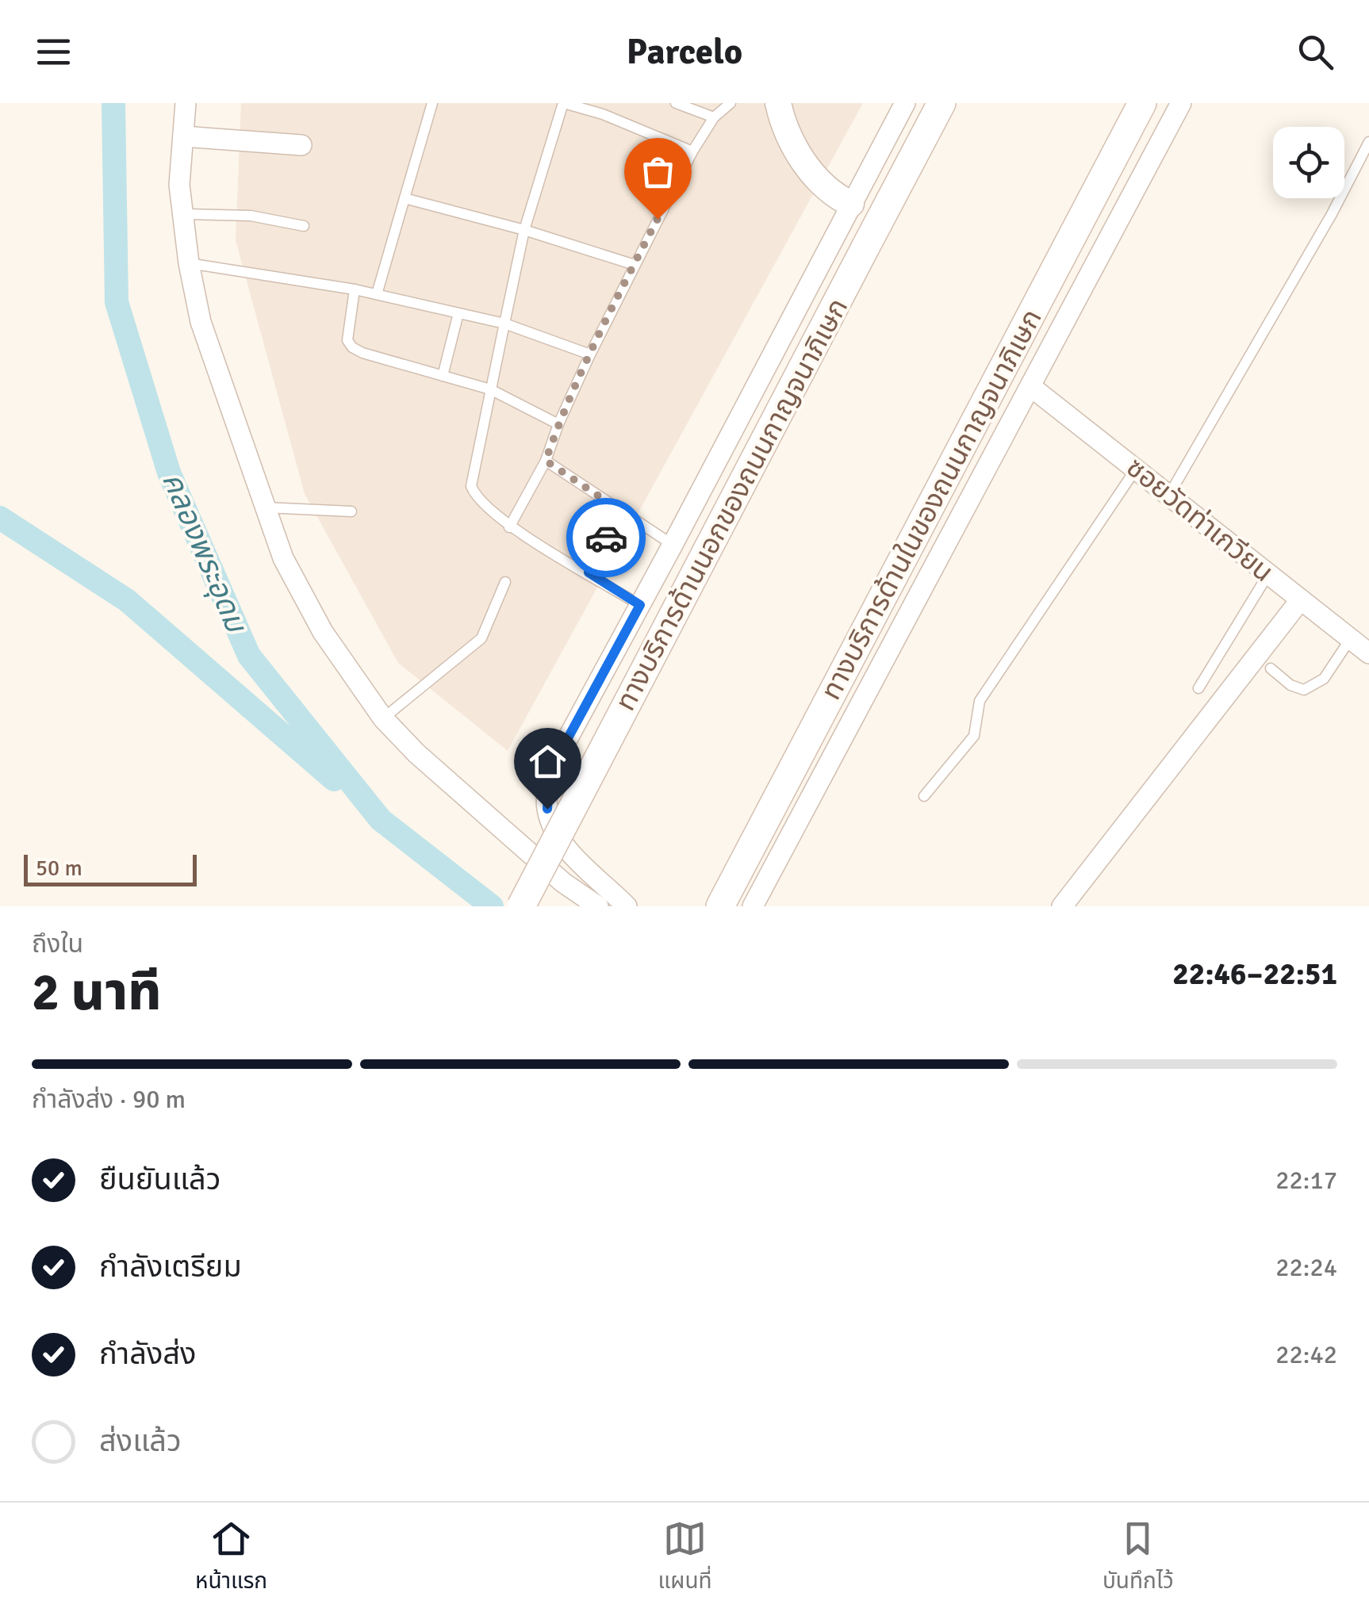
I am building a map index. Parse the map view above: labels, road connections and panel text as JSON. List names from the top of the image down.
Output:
{
  "streets": {
    "main road": ["ทางบริการด้านนอกของถนนกาญจนาภิเษก", "ทางบริการด้านในของถนนกาญจนาภิเษก"],
    "street": ["ซอยวัดท่าเกวียน"]
  },
  "water": ["คลองพระอุดม"],
  "scale_bar": "50 m",
  "page": {
    "header": "Parcelo",
    "scale": "50 m",
    "heading": ["2 นาที", "ถึงใน", "22:46–22:51"],
    "bar": "กำลังส่ง · 90 m",
    "list": [
      ["ยืนยันแล้ว", "22:17"],
      ["กำลังเตรียม", "22:24"],
      ["กำลังส่ง", "22:42"],
      "ส่งแล้ว"
    ],
    "tabs": ["หน้าแรก", "แผนที่", "บันทึกไว้"]
  }
}
